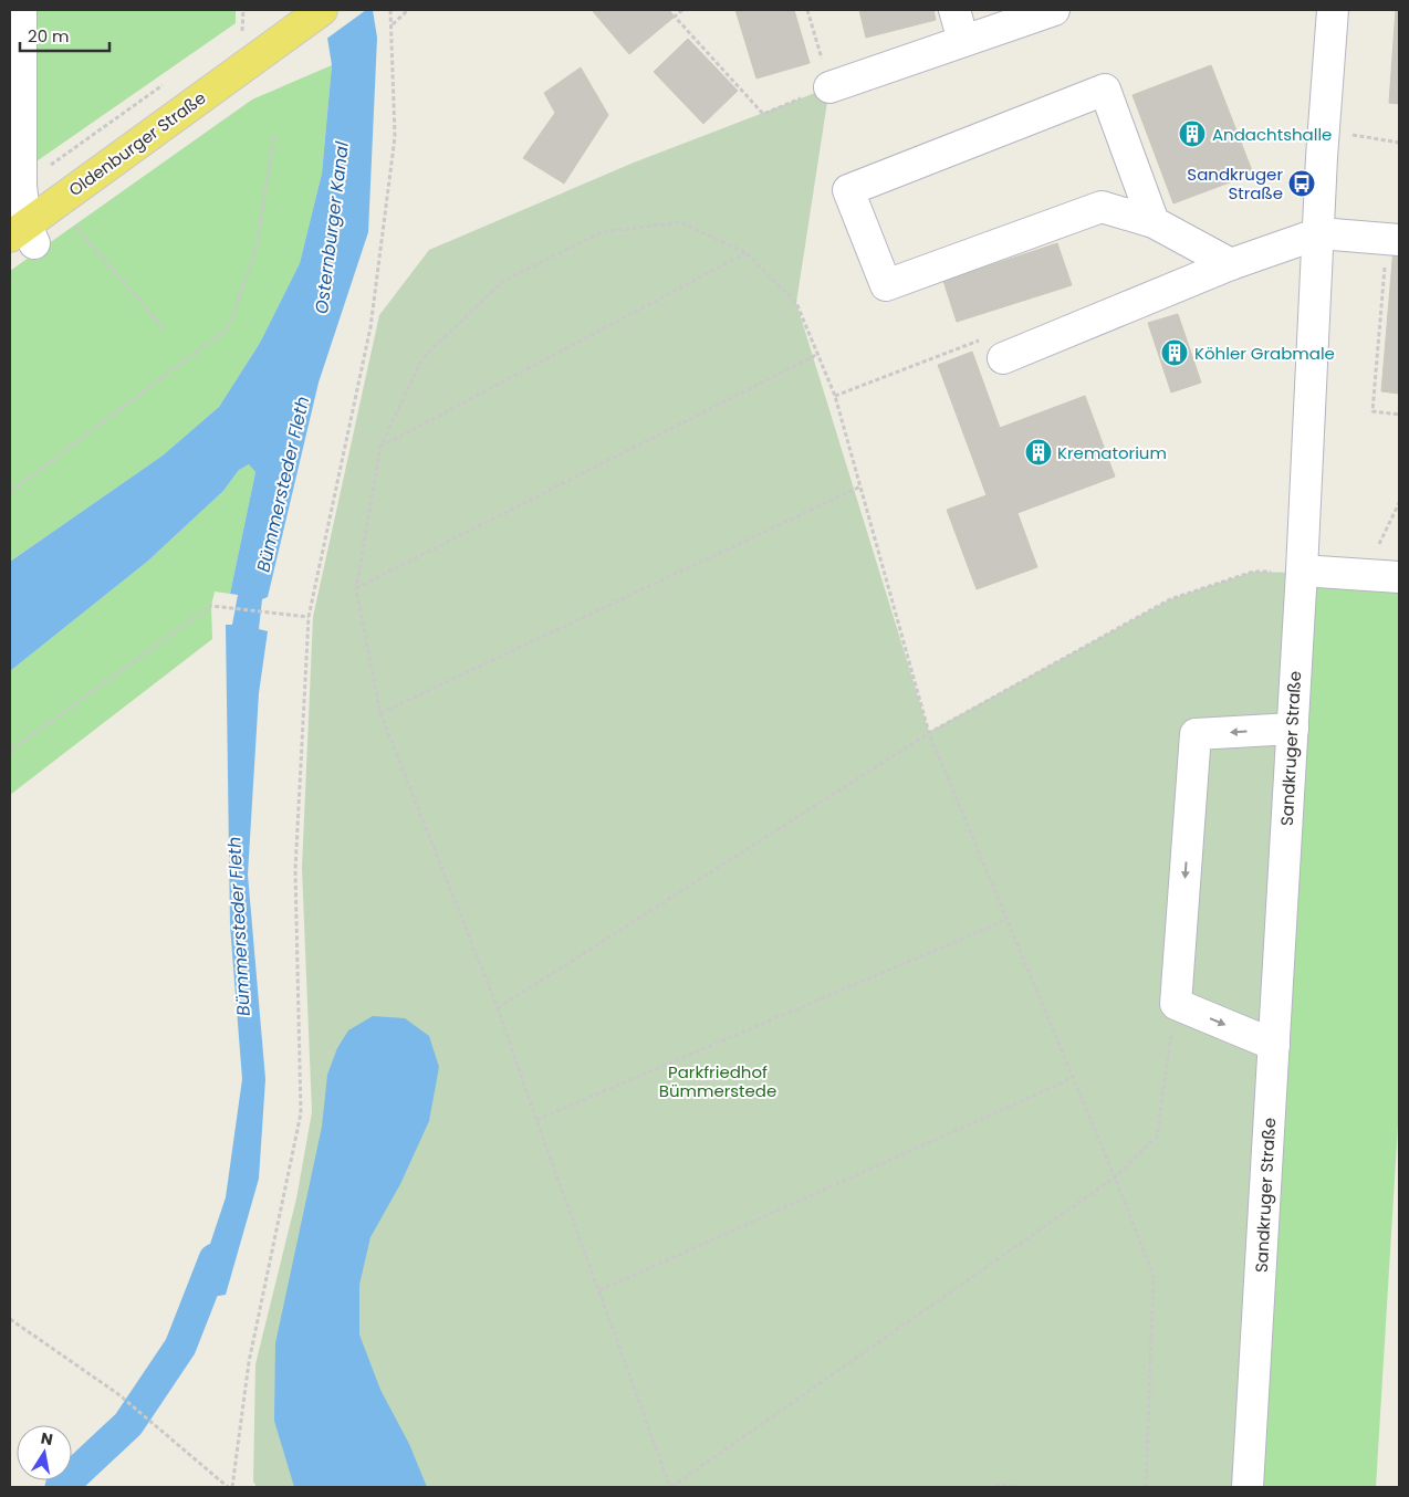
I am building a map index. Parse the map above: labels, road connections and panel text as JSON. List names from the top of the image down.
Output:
{
  "streets": {
    "main road": ["Oldenburger Straße"],
    "street": ["Sandkruger Straße"]
  },
  "water": ["Osternburger Kanal", "Bümmersteder Fleth"],
  "parks": ["Parkfriedhof Bümmerstede"],
  "places": {
    "building": ["Andachtshalle", "Köhler Grabmale", "Krematorium"],
    "bus stop": ["Sandkruger Straße"]
  },
  "scale_bar": "20 m",
  "north": "top"
}
